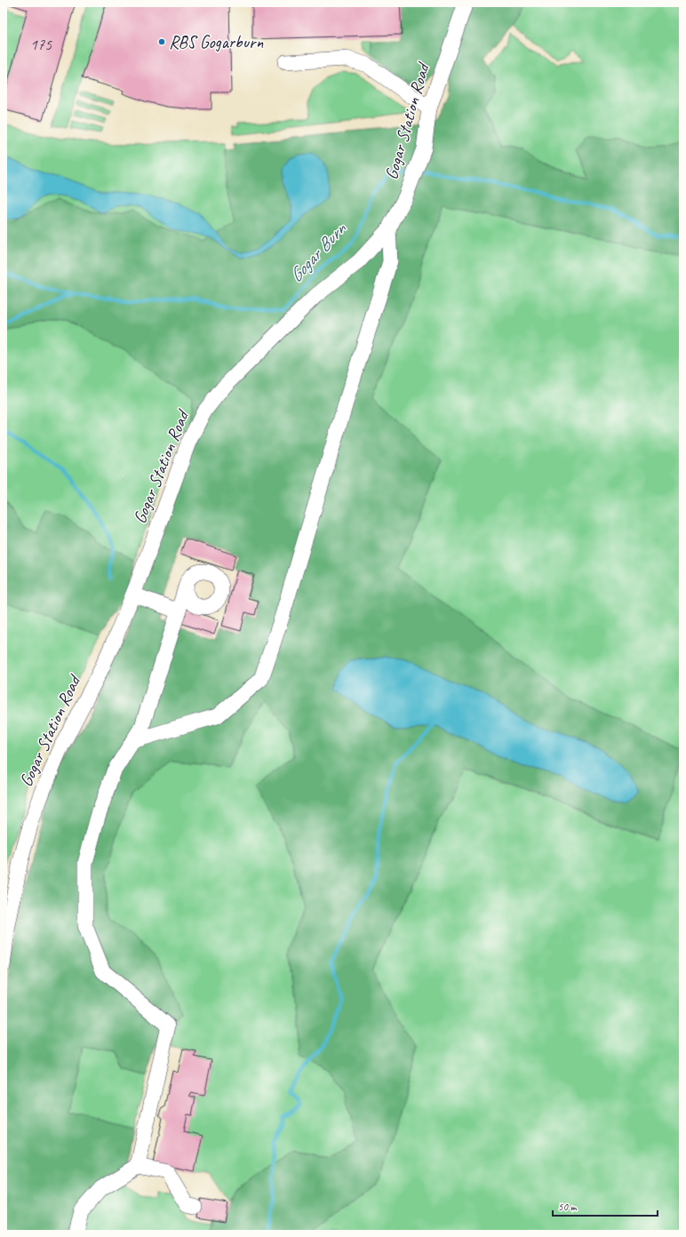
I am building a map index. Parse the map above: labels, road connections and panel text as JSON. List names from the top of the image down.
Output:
{
  "streets": {
    "street": ["Gogar Station Road"]
  },
  "water": ["Gogar Burn"],
  "places": ["RBS Gogarburn"],
  "house_numbers": ["175"],
  "scale_bar": "50 m"
}
